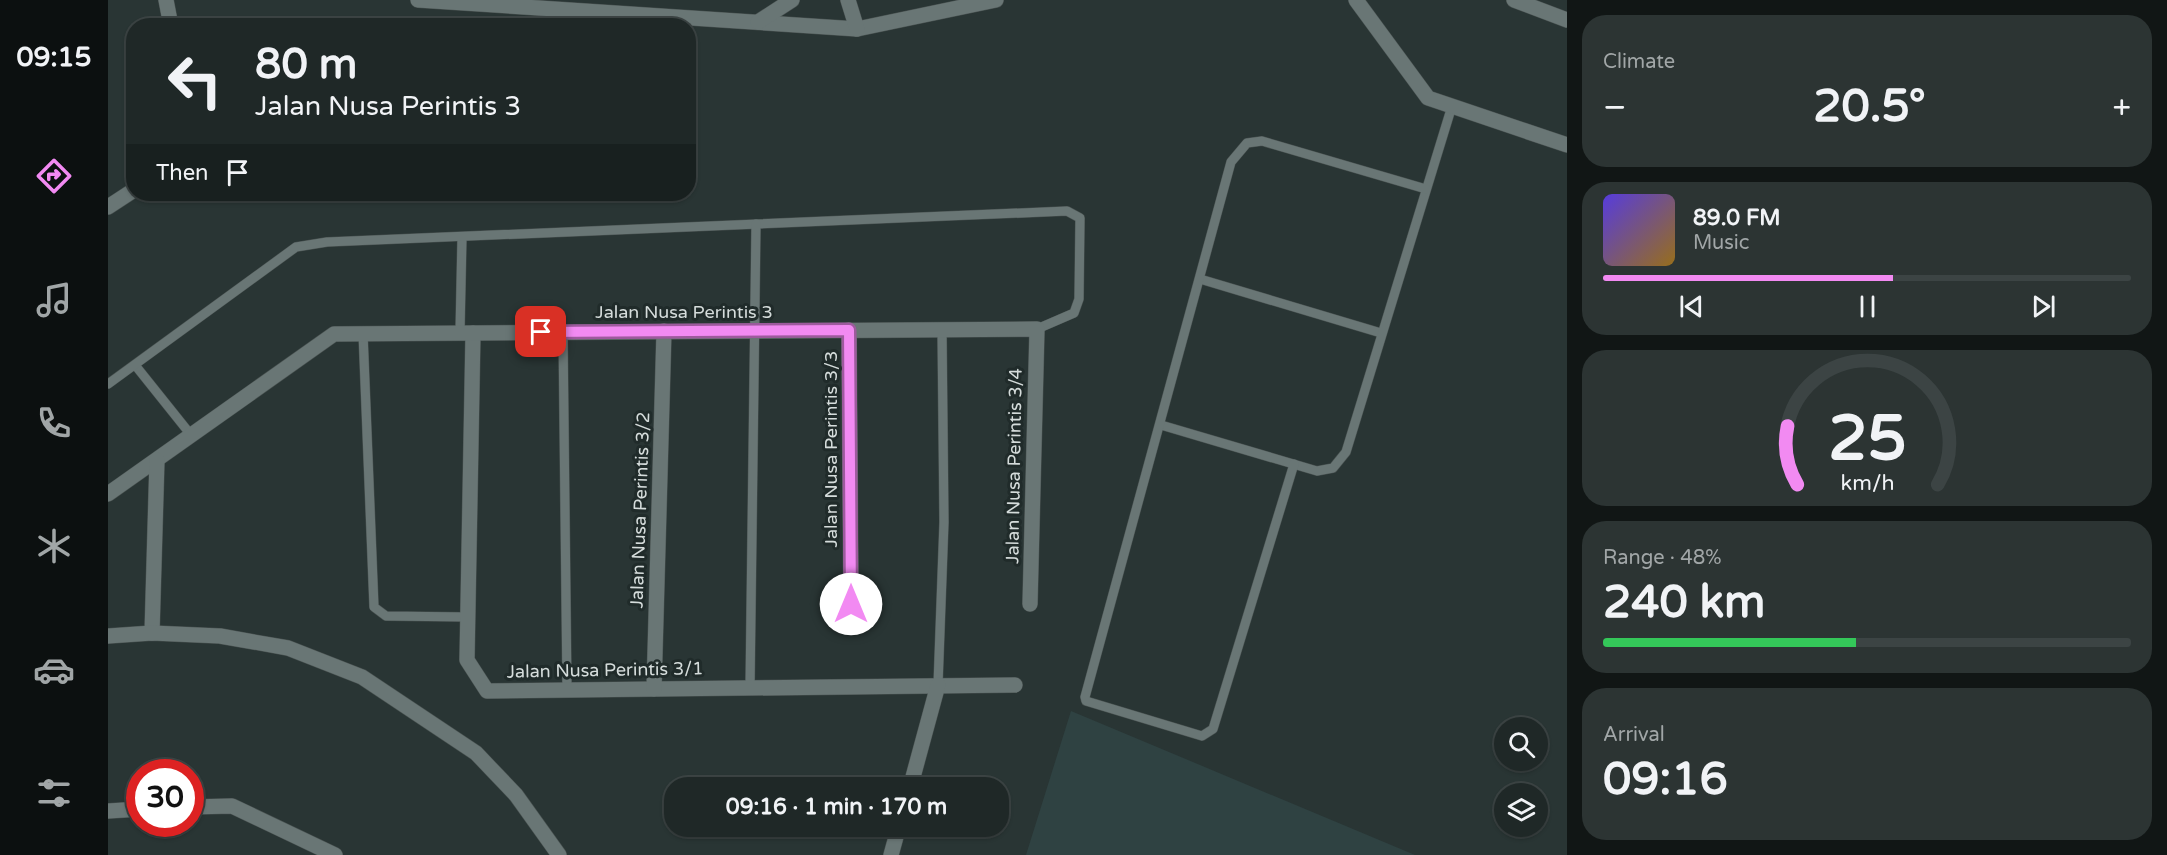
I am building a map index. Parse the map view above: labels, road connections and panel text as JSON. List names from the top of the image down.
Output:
{
  "streets": {
    "street": [
      "Jalan Nusa Perintis 3",
      "Jalan Nusa Perintis 3/3",
      "Jalan Nusa Perintis 3/4",
      "Jalan Nusa Perintis 3/2",
      "Jalan Nusa Perintis 3/1"
    ]
  },
  "crossings": [
    ["Jalan Nusa Perintis 3", "Jalan Nusa Perintis 3/3"],
    ["Jalan Nusa Perintis 3", "Jalan Nusa Perintis 3/4"],
    ["Jalan Nusa Perintis 3", "Jalan Nusa Perintis 3/2"],
    ["Jalan Nusa Perintis 3", "Jalan Nusa Perintis 3/1"],
    ["Jalan Nusa Perintis 3/2", "Jalan Nusa Perintis 3/1"]
  ],
  "page": {
    "tabs": "09:15",
    "tile": [
      "Climate",
      ["Range · 48%", "240 km"],
      ["Arrival", "09:16"]
    ],
    "turn": ["80 m", "Jalan Nusa Perintis 3"],
    "heat": ["−", "20.5°", "+"],
    "then": "Then",
    "song": ["89.0 FM", "Music"],
    "limit": "30",
    "trip": "09:16 · 1 min · 170 m",
    "gauge": ["25", "km/h"]
  }
}
